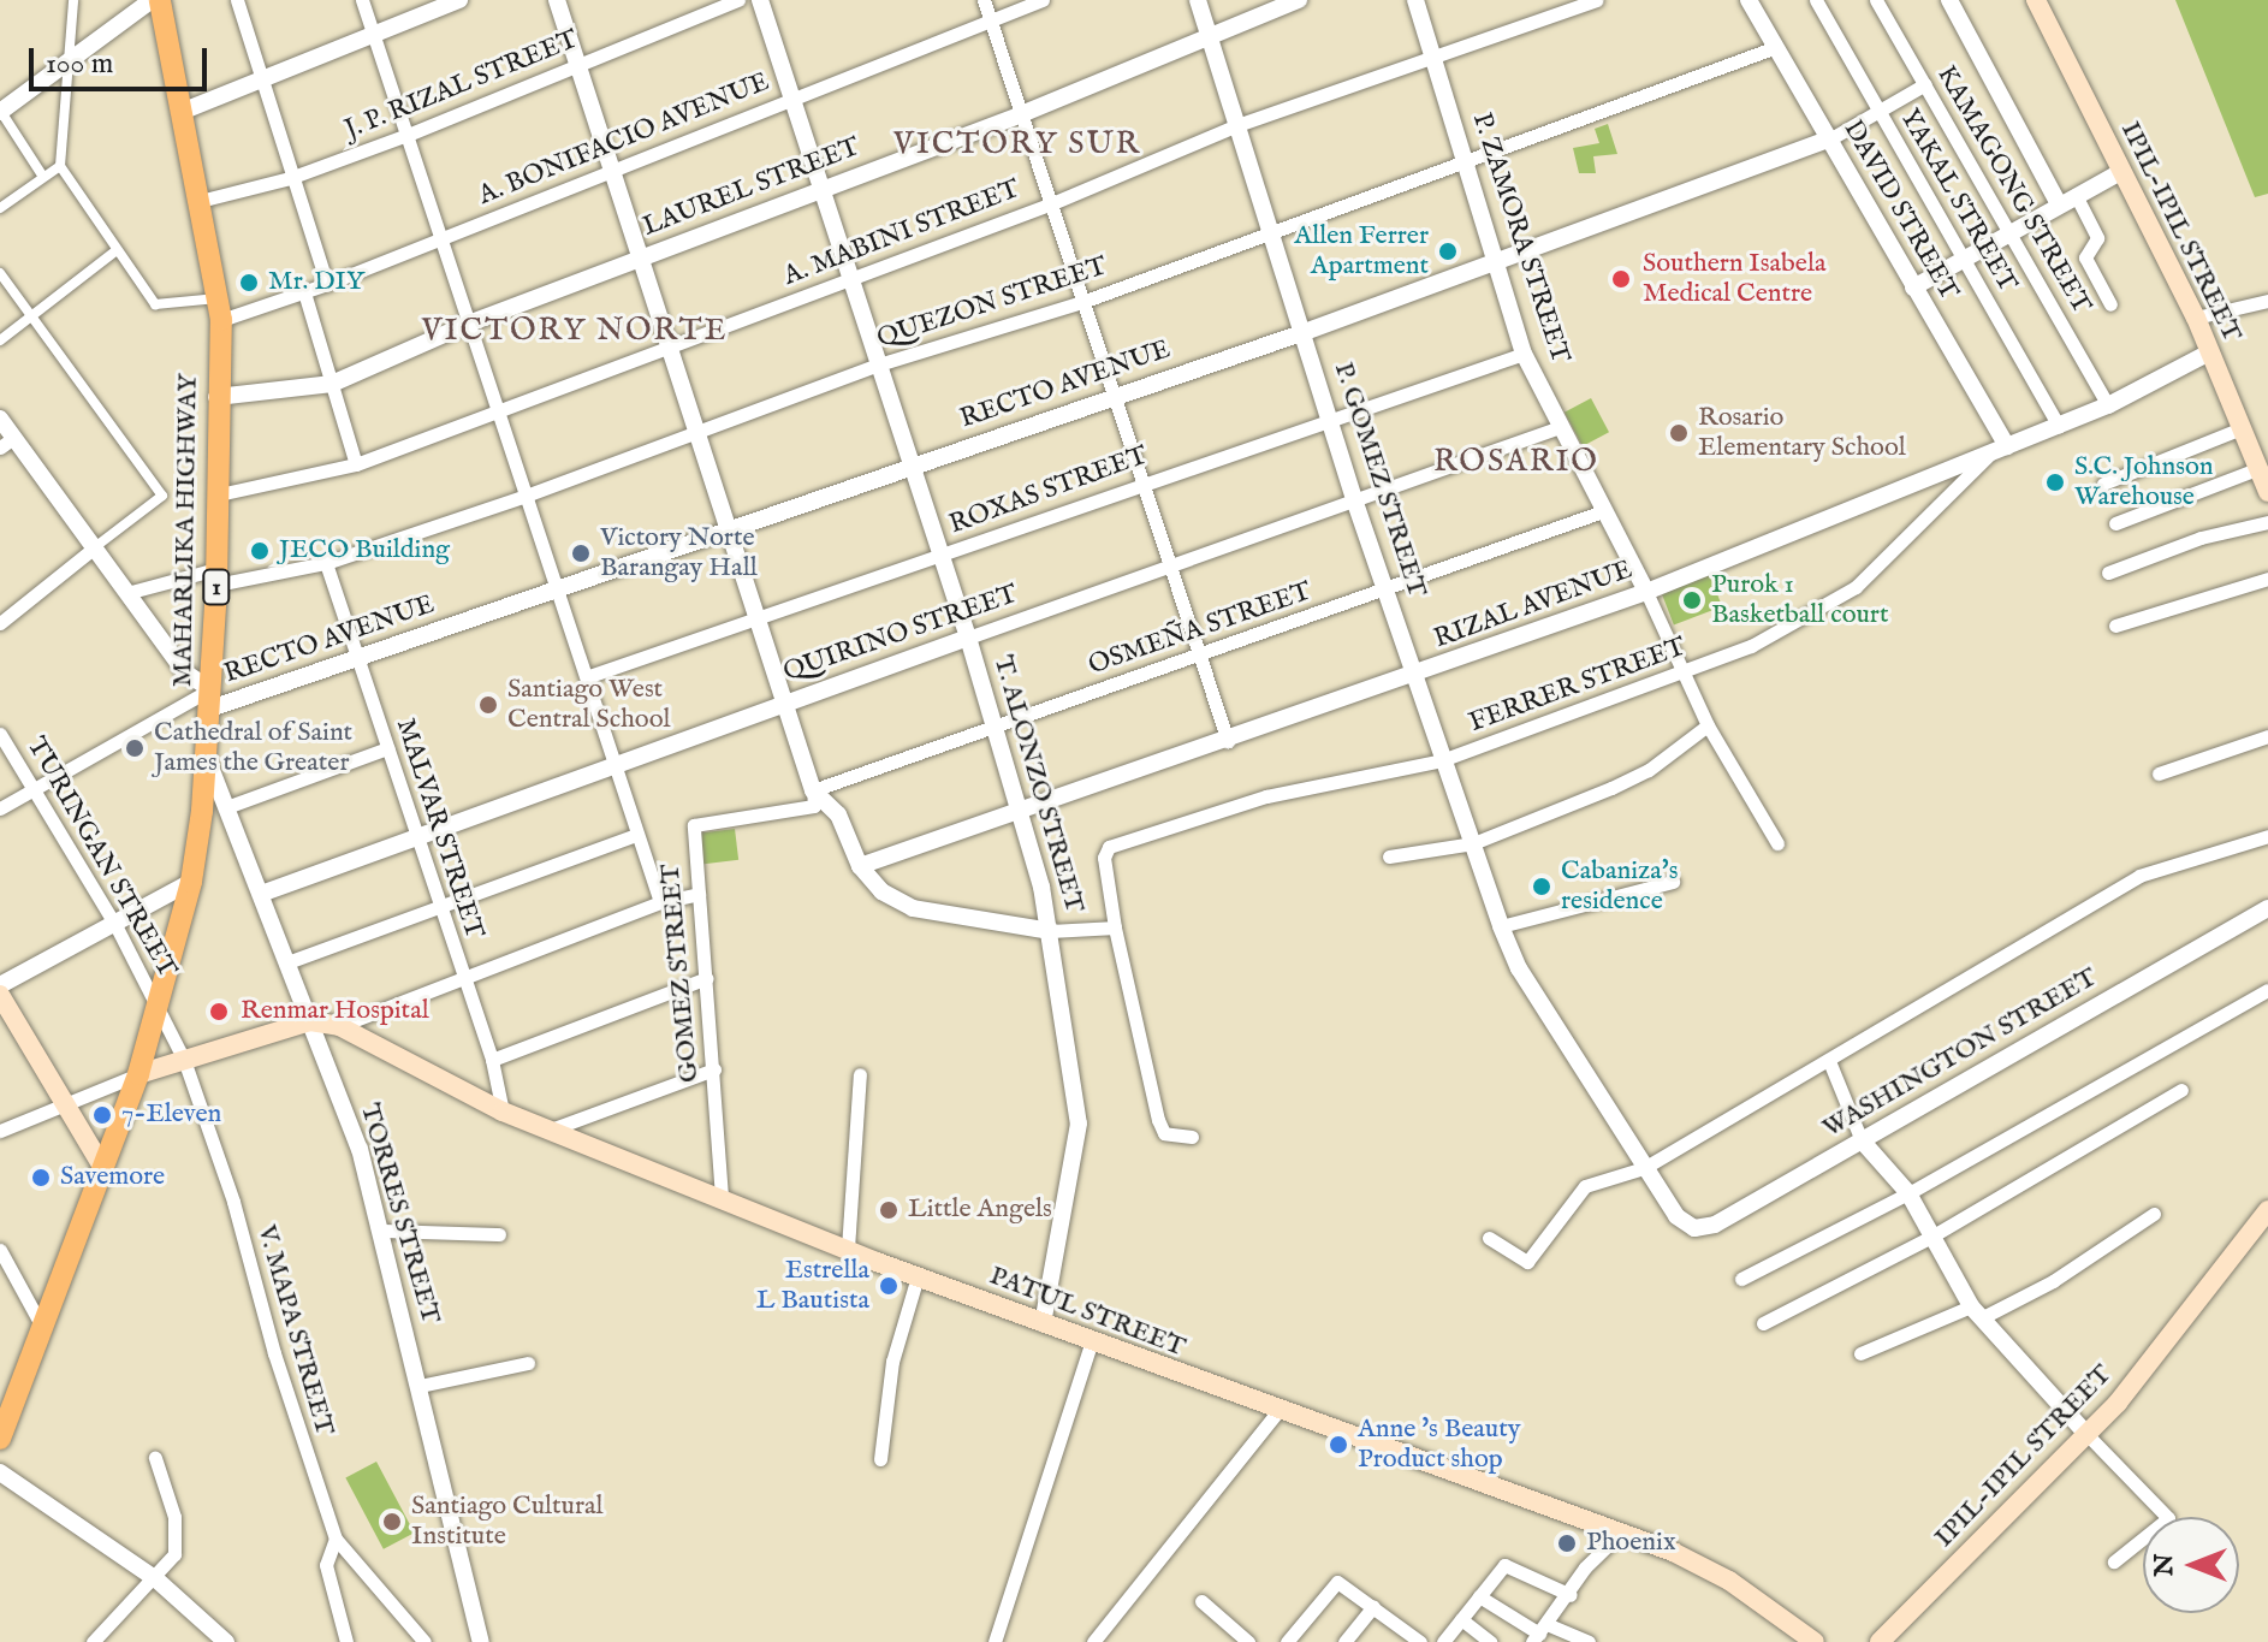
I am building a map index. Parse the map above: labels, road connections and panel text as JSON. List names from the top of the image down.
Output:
{
  "streets": {
    "main road": [
      "IPIL-IPIL STREET",
      "MAHARLIKA HIGHWAY",
      "1",
      "PATUL STREET"
    ],
    "street": [
      "J. P. RIZAL STREET",
      "A. BONIFACIO AVENUE",
      "LAUREL STREET",
      "KAMAGONG STREET",
      "YAKAL STREET",
      "DAVID STREET",
      "A. MABINI STREET",
      "P. ZAMORA STREET",
      "QUEZON STREET",
      "RECTO AVENUE",
      "P. GOMEZ STREET",
      "ROXAS STREET",
      "RIZAL AVENUE",
      "OSMEÑA STREET",
      "QUIRINO STREET",
      "FERRER STREET",
      "T. ALONZO STREET",
      "MALVAR STREET",
      "TURINGAN STREET",
      "GOMEZ STREET",
      "WASHINGTON STREET",
      "TORRES STREET",
      "V. MAPA STREET"
    ]
  },
  "crossings": [
    ["J. P. RIZAL STREET", "MAHARLIKA HIGHWAY"],
    ["A. BONIFACIO AVENUE", "MAHARLIKA HIGHWAY"],
    ["A. BONIFACIO AVENUE", "T. ALONZO STREET"],
    ["LAUREL STREET", "P. GOMEZ STREET"],
    ["LAUREL STREET", "MAHARLIKA HIGHWAY"],
    ["LAUREL STREET", "T. ALONZO STREET"],
    ["KAMAGONG STREET", "RECTO AVENUE"],
    ["KAMAGONG STREET", "RIZAL AVENUE"],
    ["YAKAL STREET", "RECTO AVENUE"],
    ["YAKAL STREET", "RIZAL AVENUE"],
    ["DAVID STREET", "QUEZON STREET"],
    ["DAVID STREET", "RECTO AVENUE"],
    ["DAVID STREET", "RIZAL AVENUE"],
    ["DAVID STREET", "FERRER STREET"],
    ["IPIL-IPIL STREET", "RIZAL AVENUE"],
    ["A. MABINI STREET", "P. ZAMORA STREET"],
    ["A. MABINI STREET", "P. GOMEZ STREET"],
    ["A. MABINI STREET", "MAHARLIKA HIGHWAY"],
    ["A. MABINI STREET", "T. ALONZO STREET"],
    ["P. ZAMORA STREET", "QUEZON STREET"],
    ["P. ZAMORA STREET", "RECTO AVENUE"],
    ["P. ZAMORA STREET", "ROXAS STREET"],
    ["P. ZAMORA STREET", "RIZAL AVENUE"],
    ["P. ZAMORA STREET", "OSMEÑA STREET"],
    ["P. ZAMORA STREET", "QUIRINO STREET"],
    ["P. ZAMORA STREET", "FERRER STREET"],
    ["QUEZON STREET", "P. GOMEZ STREET"],
    ["QUEZON STREET", "MAHARLIKA HIGHWAY"],
    ["QUEZON STREET", "T. ALONZO STREET"],
    ["QUEZON STREET", "MALVAR STREET"],
    ["RECTO AVENUE", "P. GOMEZ STREET"],
    ["RECTO AVENUE", "MAHARLIKA HIGHWAY"],
    ["RECTO AVENUE", "T. ALONZO STREET"],
    ["RECTO AVENUE", "MALVAR STREET"],
    ["P. GOMEZ STREET", "ROXAS STREET"],
    ["P. GOMEZ STREET", "RIZAL AVENUE"],
    ["P. GOMEZ STREET", "OSMEÑA STREET"],
    ["P. GOMEZ STREET", "QUIRINO STREET"],
    ["P. GOMEZ STREET", "FERRER STREET"],
    ["P. GOMEZ STREET", "WASHINGTON STREET"],
    ["ROXAS STREET", "T. ALONZO STREET"],
    ["MAHARLIKA HIGHWAY", "TURINGAN STREET"],
    ["MAHARLIKA HIGHWAY", "TORRES STREET"],
    ["MAHARLIKA HIGHWAY", "V. MAPA STREET"],
    ["RIZAL AVENUE", "FERRER STREET"],
    ["RIZAL AVENUE", "T. ALONZO STREET"],
    ["OSMEÑA STREET", "T. ALONZO STREET"],
    ["OSMEÑA STREET", "GOMEZ STREET"],
    ["QUIRINO STREET", "T. ALONZO STREET"],
    ["QUIRINO STREET", "MALVAR STREET"],
    ["QUIRINO STREET", "TORRES STREET"],
    ["T. ALONZO STREET", "PATUL STREET"],
    ["MALVAR STREET", "PATUL STREET"],
    ["TURINGAN STREET", "V. MAPA STREET"],
    ["GOMEZ STREET", "PATUL STREET"],
    ["TORRES STREET", "PATUL STREET"]
  ],
  "districts": ["VICTORY SUR", "VICTORY NORTE", "ROSARIO"],
  "places": [
    "Allen Ferrer Apartment",
    "Southern Isabela Medical Centre",
    "Mr. DIY",
    "Rosario Elementary School",
    "S.C. Johnson Warehouse",
    "JECO Building",
    "Victory Norte Barangay Hall",
    "Purok 1 Basketball court",
    "Santiago West Central School",
    "Cathedral of Saint James the Greater",
    "Cabaniza's residence",
    "Renmar Hospital",
    "7-Eleven",
    "Savemore",
    "Little Angels",
    "Estrella L Bautista",
    "Anne 's Beauty Product shop",
    "Santiago Cultural Institute",
    "Phoenix"
  ],
  "scale_bar": "100 m",
  "north": "left"
}
